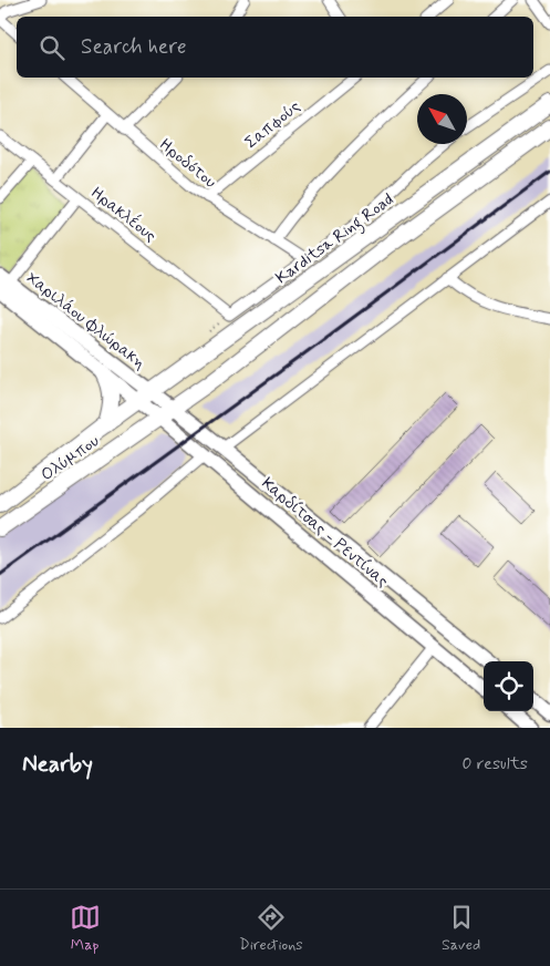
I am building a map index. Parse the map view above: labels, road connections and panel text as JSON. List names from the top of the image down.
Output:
{
  "streets": {
    "main road": [
      "Karditsa Ring Road",
      "Χαριλάου Φλώρακη",
      "Ολύμπου",
      "Καρδίτσας - Ρεντίνας"
    ],
    "street": ["Σαπφούς", "Ηροδότου", "Ηρακλέους"]
  },
  "crossings": [
    ["Σαπφούς", "Ηροδότου"],
    ["Ηροδότου", "Ηρακλέους"],
    ["Karditsa Ring Road", "Χαριλάου Φλώρακη"],
    ["Karditsa Ring Road", "Ολύμπου"],
    ["Karditsa Ring Road", "Καρδίτσας - Ρεντίνας"],
    ["Χαριλάου Φλώρακη", "Ολύμπου"],
    ["Χαριλάου Φλώρακη", "Καρδίτσας - Ρεντίνας"],
    ["Ολύμπου", "Καρδίτσας - Ρεντίνας"]
  ],
  "north": "top left",
  "page": {
    "search": "Search here",
    "heading": ["Nearby", "0 results"],
    "nav": ["Map", "Directions", "Saved"]
  }
}
